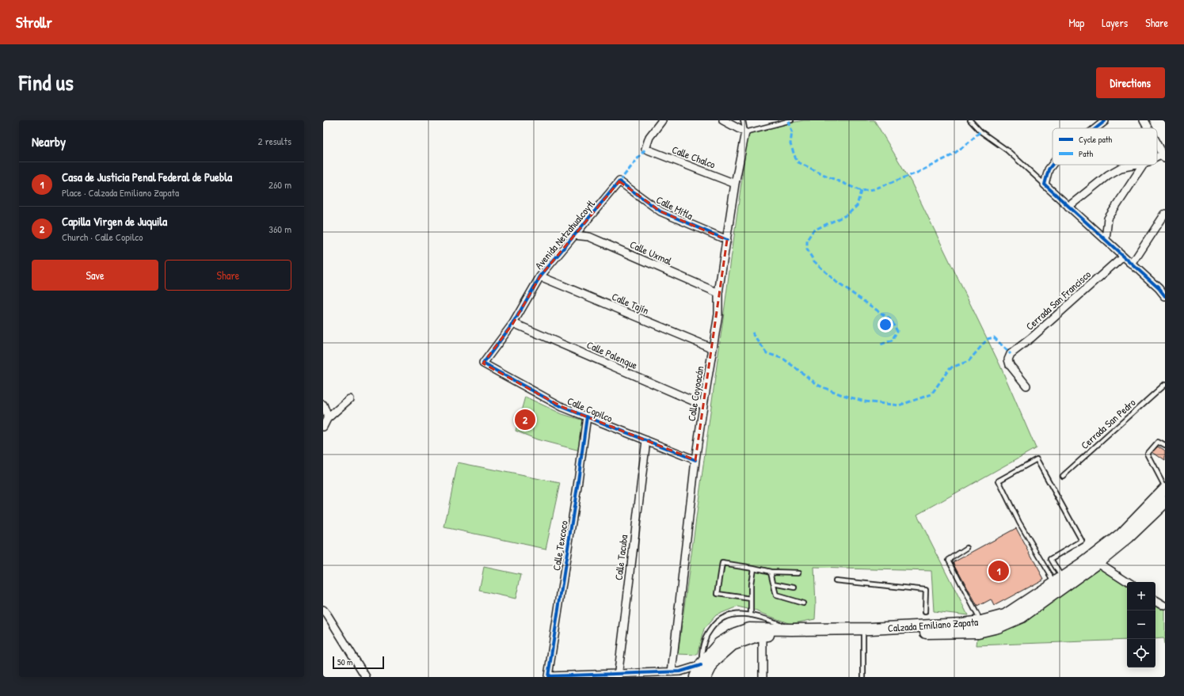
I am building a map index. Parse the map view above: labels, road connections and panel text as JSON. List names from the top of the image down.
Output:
{
  "streets": {
    "main road": ["Calzada Emiliano Zapata"],
    "street": [
      "Calle Chalco",
      "Calle Mitla",
      "Avenida Netzahualcoytl",
      "Calle Uxmal",
      "Cerrada San Francisco",
      "Calle Tajín",
      "Calle Palenque",
      "Calle Coyoacán",
      "Calle Copilco",
      "Calle Texcoco",
      "Calle Tacuba"
    ],
    "lane": ["Cerrada San Pedro"]
  },
  "crossings": [
    ["Calle Chalco", "Calle Coyoacán"],
    ["Calle Mitla", "Avenida Netzahualcoytl"],
    ["Calle Mitla", "Calle Coyoacán"],
    ["Avenida Netzahualcoytl", "Calle Uxmal"],
    ["Avenida Netzahualcoytl", "Calle Tajín"],
    ["Avenida Netzahualcoytl", "Calle Palenque"],
    ["Avenida Netzahualcoytl", "Calle Copilco"],
    ["Calle Uxmal", "Calle Coyoacán"],
    ["Calle Tajín", "Calle Coyoacán"],
    ["Calle Palenque", "Calle Coyoacán"],
    ["Calle Coyoacán", "Calle Copilco"],
    ["Calle Copilco", "Calle Texcoco"],
    ["Calle Copilco", "Calle Tacuba"]
  ],
  "legend": ["Cycle path", "Path"],
  "scale_bar": "50 m",
  "page": {
    "header": "Strollr",
    "nav": ["Map", "Layers", "Share"],
    "title": "Find us",
    "buttons": [
      "Directions",
      ["Save", "Share"]
    ],
    "heading": ["Nearby", "2 results"],
    "list": [
      {
        "mark": "1",
        "name": "Casa de Justicia Penal Federal de Puebla",
        "note": "Place · Calzada Emiliano Zapata",
        "value": "260 m"
      },
      {
        "mark": "2",
        "name": "Capilla Virgen de Juquila",
        "note": "Church · Calle Copilco",
        "value": "360 m"
      }
    ],
    "pins": ["2", "1"],
    "map_buttons": ["+", "−"],
    "scale": "50 m"
  }
}
